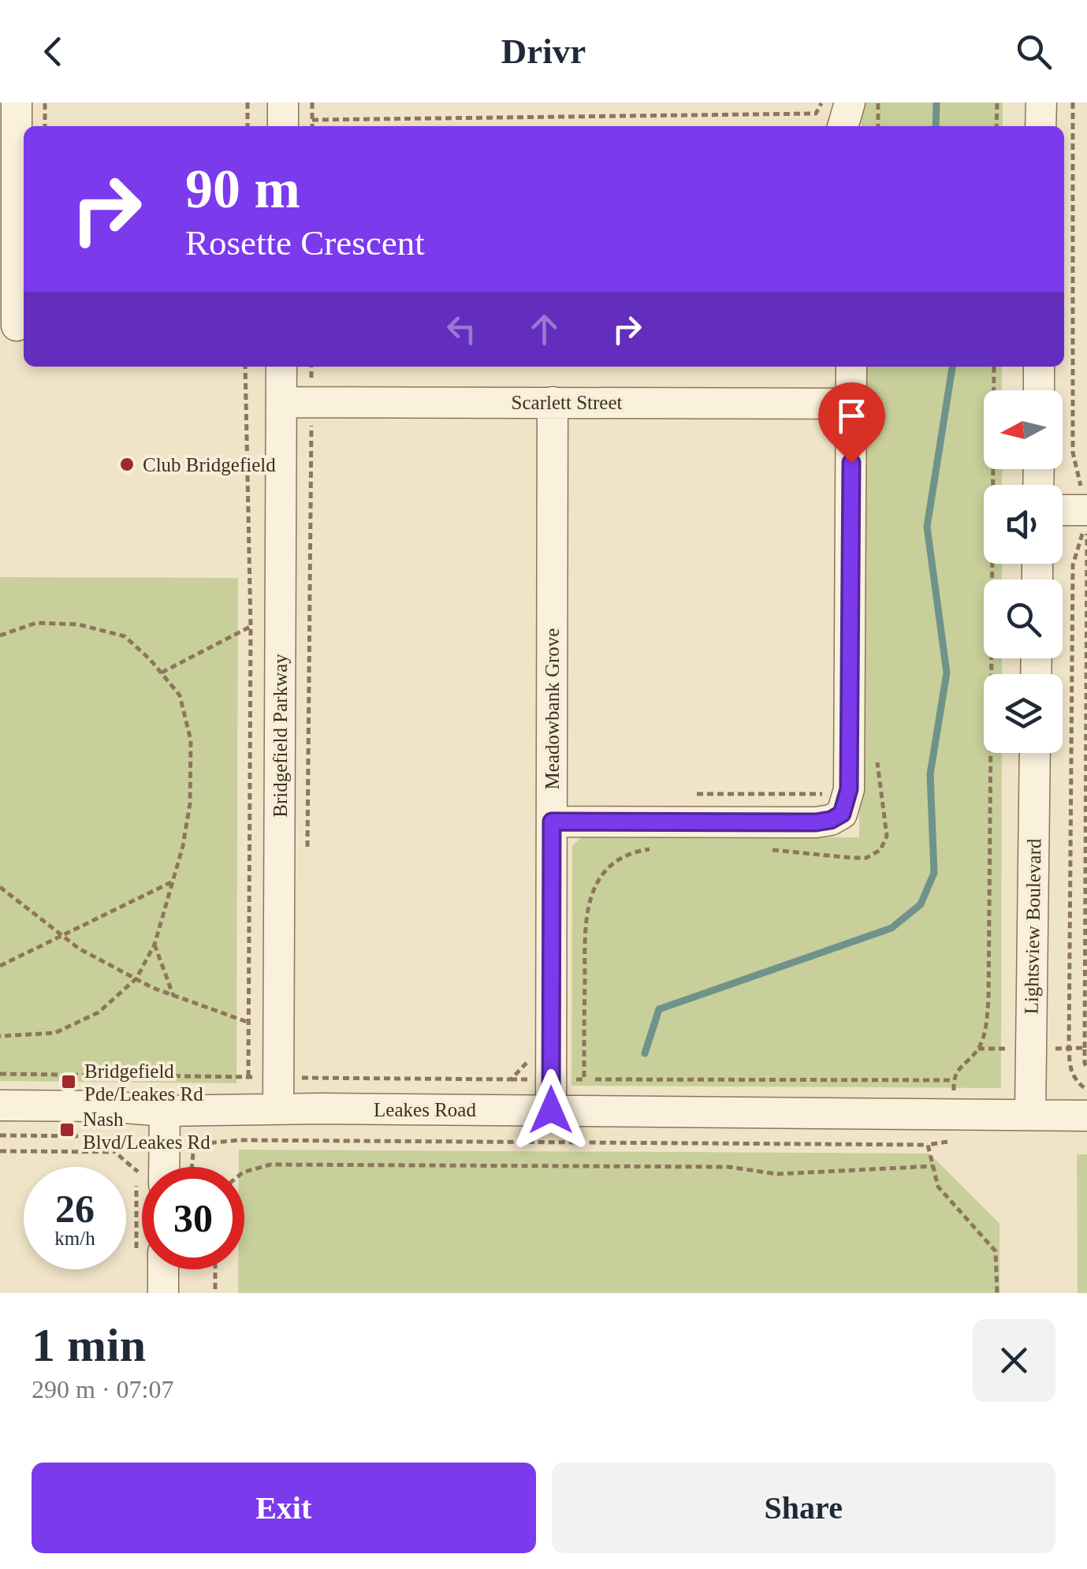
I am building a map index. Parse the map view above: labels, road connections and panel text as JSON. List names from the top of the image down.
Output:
{
  "streets": {
    "street": [
      "Scarlett Street",
      "Meadowbank Grove",
      "Bridgefield Parkway",
      "Lightsview Boulevard",
      "Leakes Road"
    ]
  },
  "crossings": [
    ["Scarlett Street", "Meadowbank Grove"],
    ["Scarlett Street", "Bridgefield Parkway"],
    ["Meadowbank Grove", "Leakes Road"],
    ["Bridgefield Parkway", "Leakes Road"],
    ["Lightsview Boulevard", "Leakes Road"]
  ],
  "places": {
    "other": ["Club Bridgefield"],
    "transit": ["Bridgefield Pde/Leakes Rd", "Nash Blvd/Leakes Rd"]
  },
  "north": "left",
  "page": {
    "header": "Drivr",
    "turn": ["90 m", "Rosette Crescent"],
    "speed": "26 km/h",
    "limit": "30",
    "heading": ["1 min", "290 m · 07:07"],
    "buttons": ["Exit", "Share"]
  }
}
